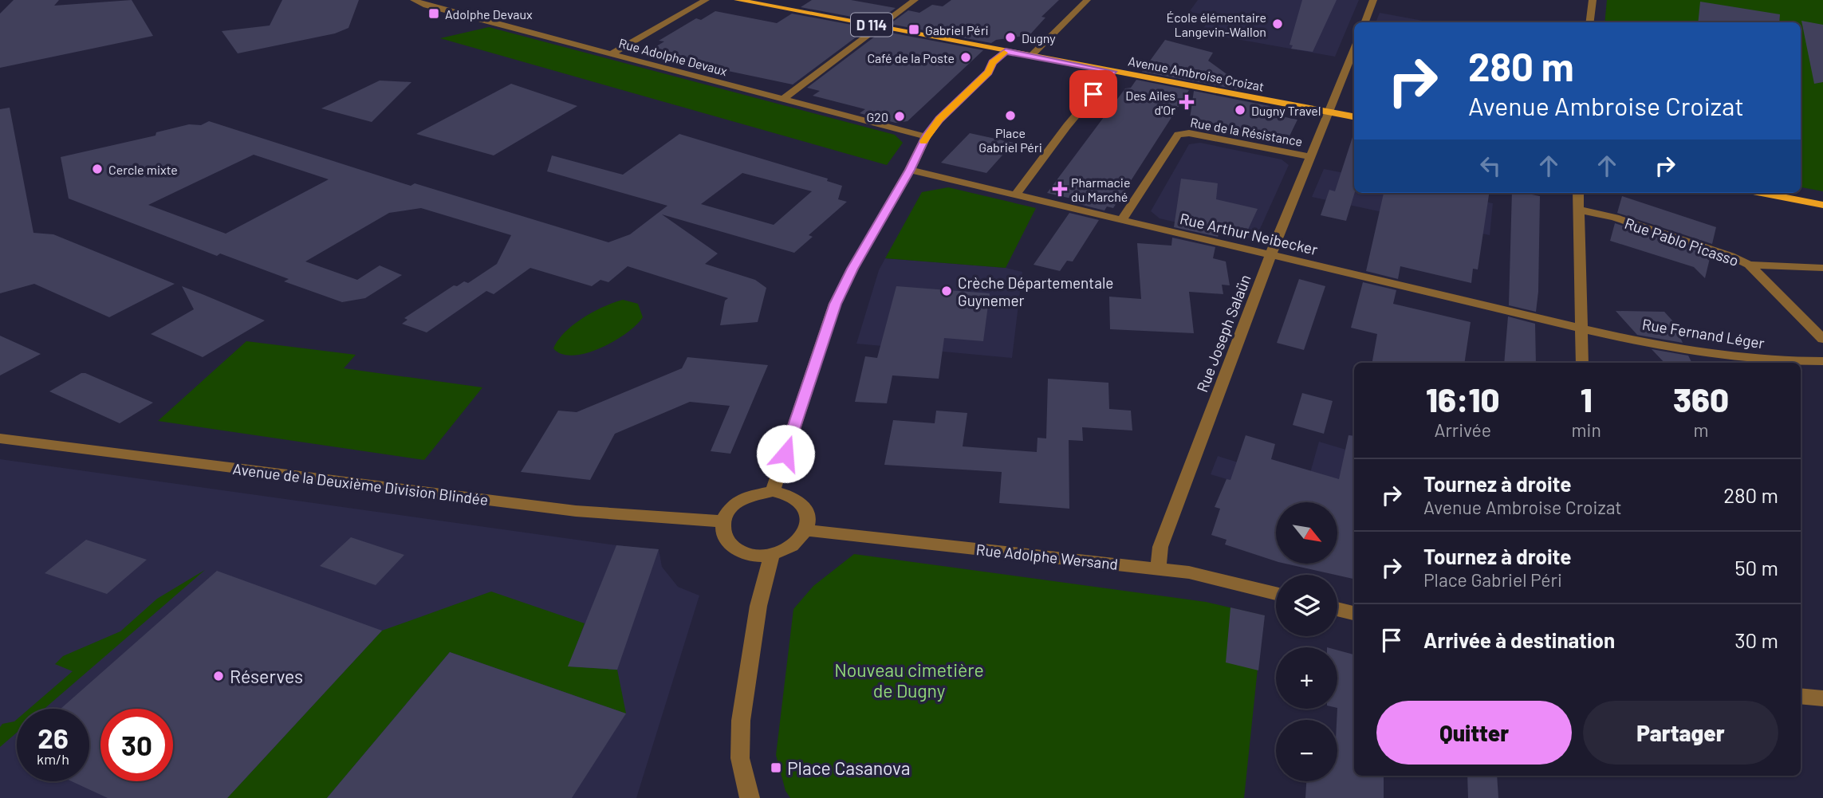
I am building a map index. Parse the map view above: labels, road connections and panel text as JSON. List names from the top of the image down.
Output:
{
  "streets": {
    "main road": ["D 114", "Avenue Ambroise Croizat"],
    "street": [
      "Rue Adolphe Devaux",
      "Rue de la Résistance",
      "Rue Arthur Neibecker",
      "Rue Pablo Picasso",
      "Rue Joseph Salaün",
      "Rue Fernand Léger",
      "Avenue de la Deuxième Division Blindée",
      "Rue Adolphe Wersand"
    ]
  },
  "crossings": [
    ["D 114", "Avenue Ambroise Croizat"],
    ["Avenue Ambroise Croizat", "Rue Joseph Salaün"],
    ["Rue de la Résistance", "Rue Arthur Neibecker"],
    ["Rue de la Résistance", "Rue Joseph Salaün"],
    ["Rue Arthur Neibecker", "Rue Joseph Salaün"],
    ["Rue Arthur Neibecker", "Rue Fernand Léger"],
    ["Rue Joseph Salaün", "Rue Adolphe Wersand"],
    ["Avenue de la Deuxième Division Blindée", "Rue Adolphe Wersand"]
  ],
  "parks": ["Nouveau cimetière de Dugny"],
  "places": {
    "transit": ["Adolphe Devaux", "Gabriel Péri", "Place Casanova"],
    "other": [
      "École élémentaire Langevin-Wallon",
      "Dugny",
      "Café de la Poste",
      "Dugny Travel",
      "Place Gabriel Péri",
      "G20",
      "Cercle mixte",
      "Crèche Départementale Guynemer",
      "Réserves"
    ],
    "health": ["Des Ailes d'Or", "Pharmacie du Marché"]
  },
  "north": "bottom right",
  "page": {
    "turn": ["280 m", "Avenue Ambroise Croizat"],
    "eta": [
      "16:10",
      "Arrivée",
      "1",
      "min",
      "360",
      "m"
    ],
    "list": [
      {
        "name": "Tournez à droite",
        "note": "Avenue Ambroise Croizat",
        "value": "280 m"
      },
      {
        "name": "Tournez à droite",
        "note": "Place Gabriel Péri",
        "value": "50 m"
      },
      {
        "name": "Arrivée à destination",
        "value": "30 m"
      }
    ],
    "map_buttons": ["+", "−"],
    "buttons": ["Quitter", "Partager"],
    "speed": "26 km/h",
    "limit": "30"
  }
}
